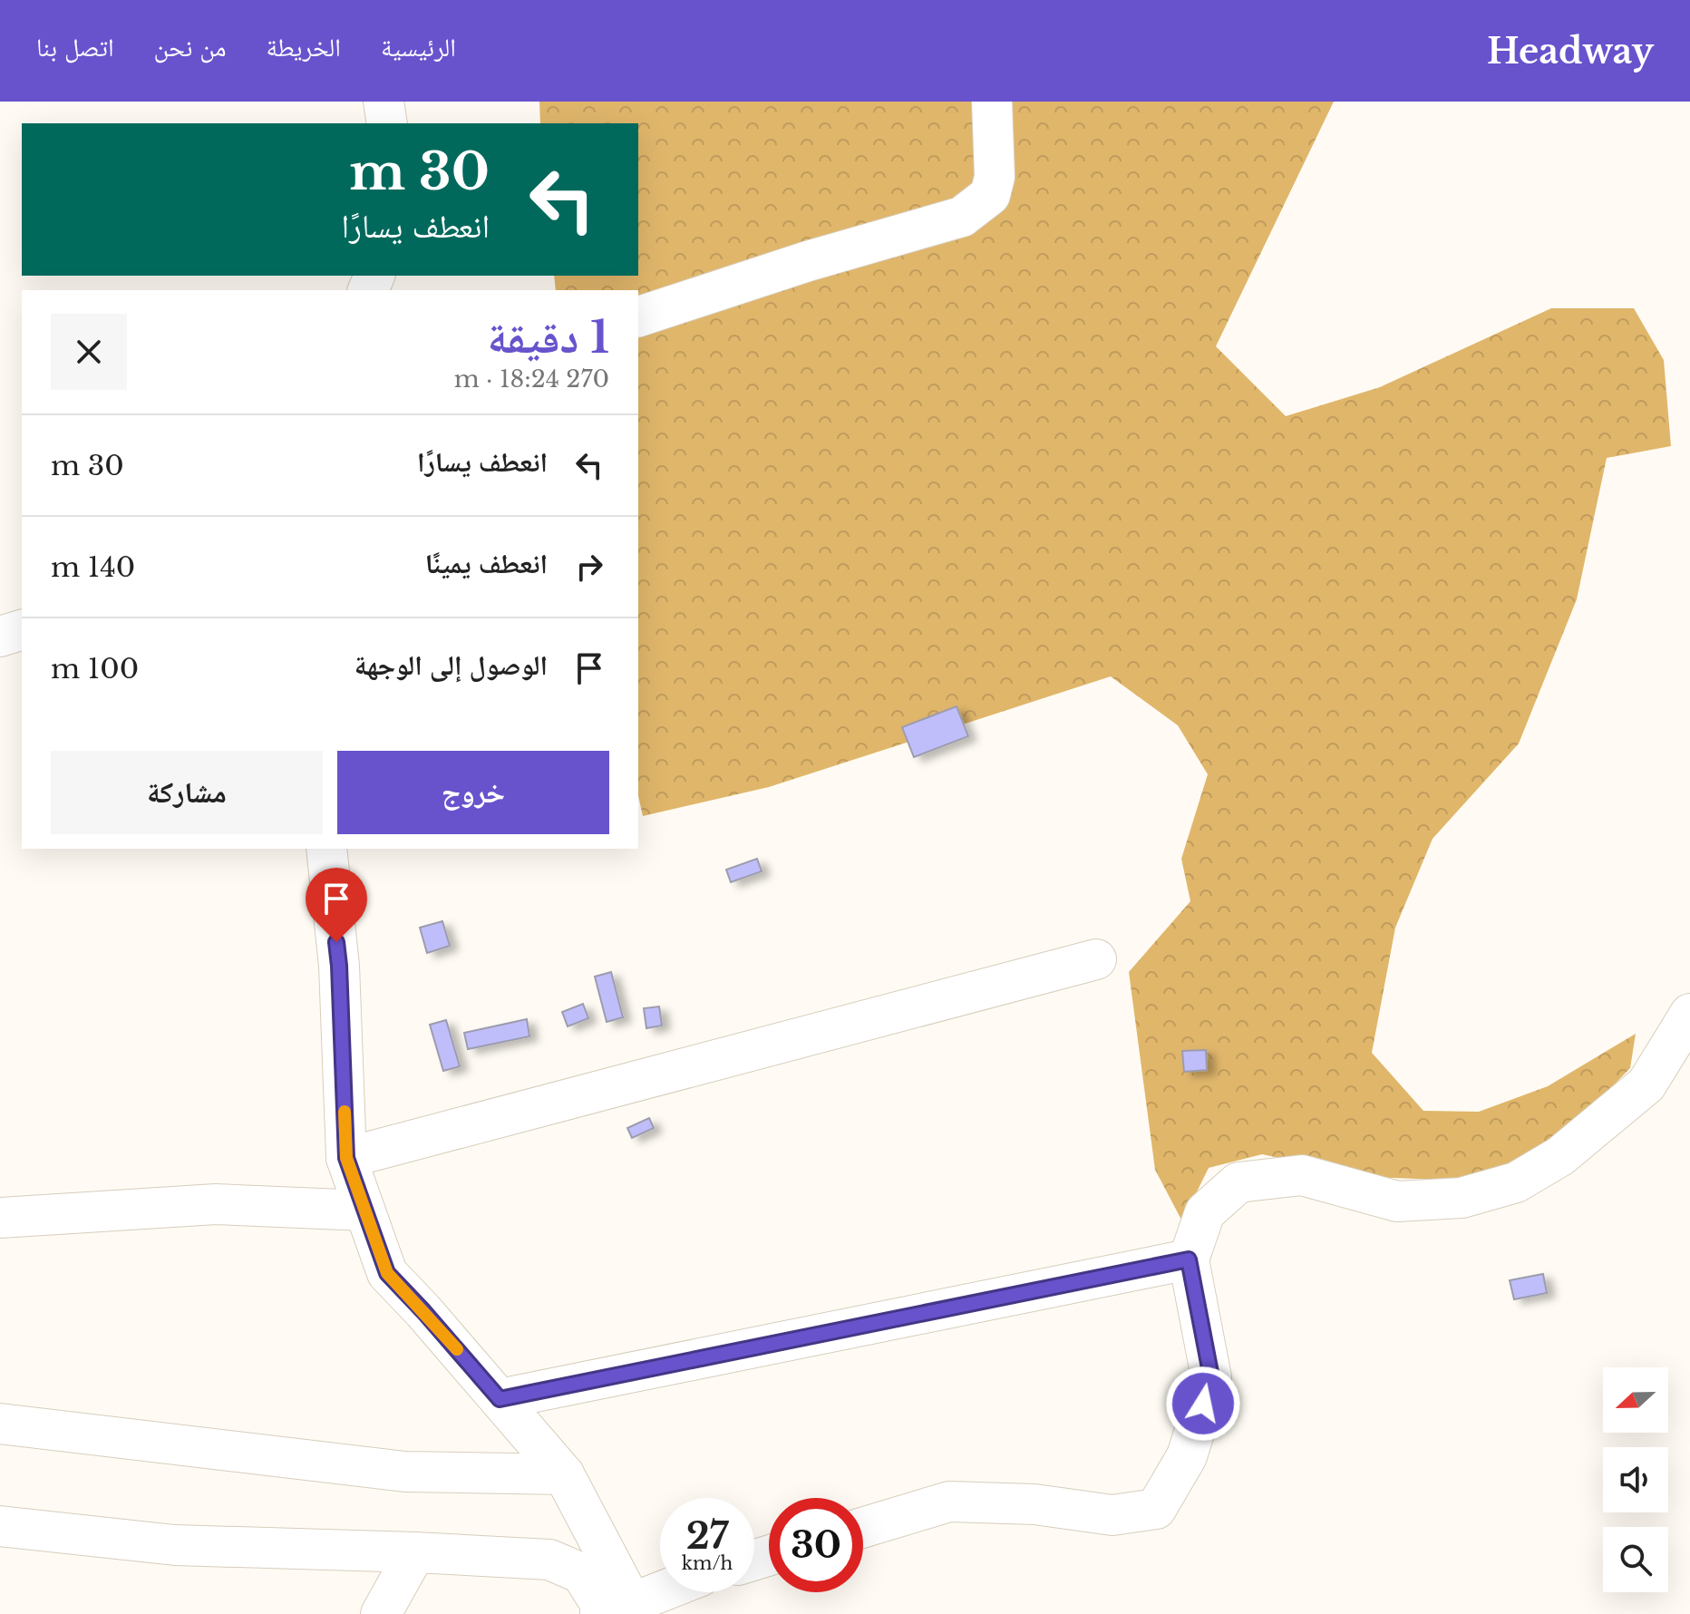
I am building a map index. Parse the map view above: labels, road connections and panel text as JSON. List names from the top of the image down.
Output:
{
  "north": "left",
  "page": {
    "header": "Headway",
    "nav": [
      "الرئيسية",
      "الخريطة",
      "من نحن",
      "اتصل بنا"
    ],
    "turn": ["30 m", "انعطف يسارًا"],
    "heading": ["1 دقيقة", "270 m · 18:24"],
    "list": [
      {
        "name": "انعطف يسارًا",
        "value": "30 m"
      },
      {
        "name": "انعطف يمينًا",
        "value": "140 m"
      },
      {
        "name": "الوصول إلى الوجهة",
        "value": "100 m"
      }
    ],
    "buttons": ["خروج", "مشاركة"],
    "speed": "27 km/h",
    "limit": "30"
  }
}
